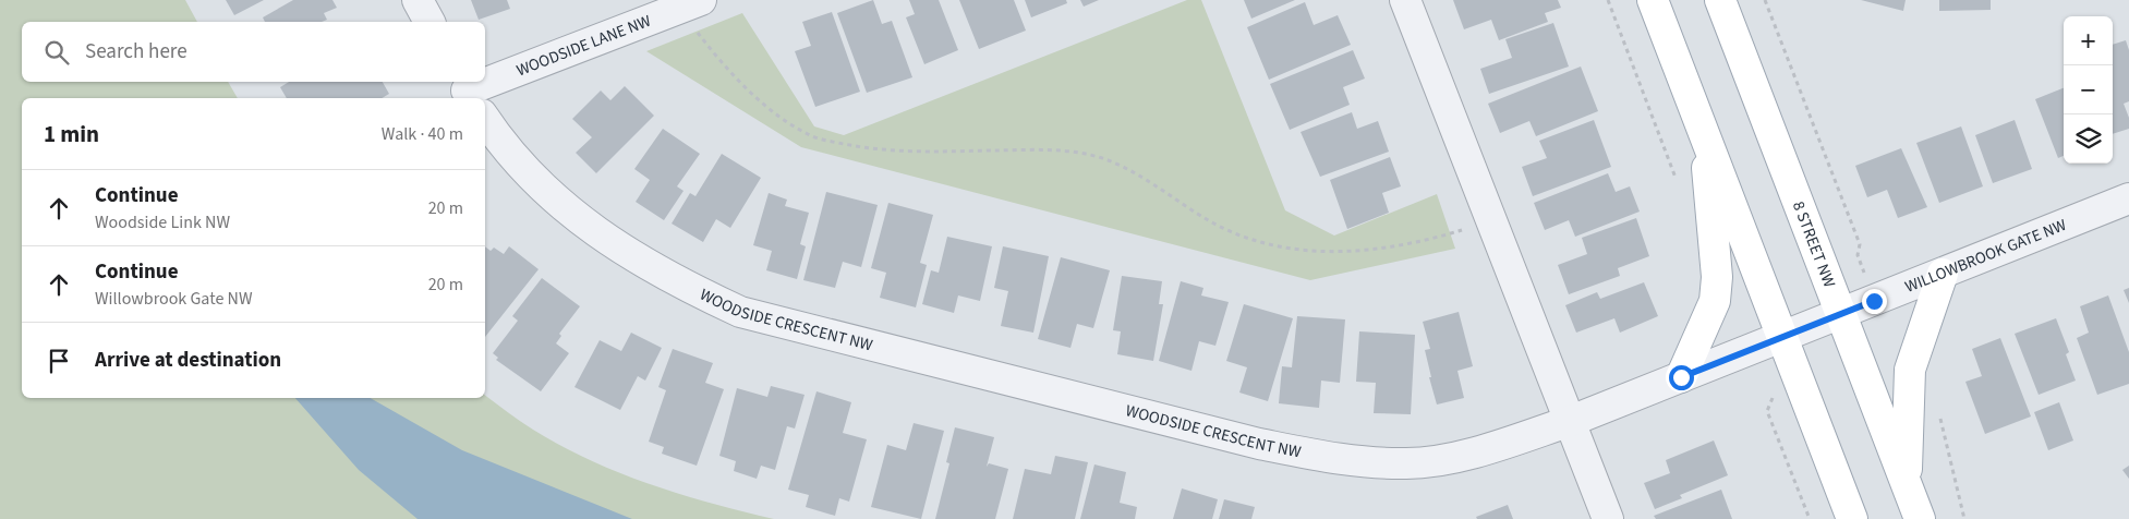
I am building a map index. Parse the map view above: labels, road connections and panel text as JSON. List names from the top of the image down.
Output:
{
  "streets": {
    "main road": ["8 STREET NW"],
    "street": ["WOODSIDE LANE NW", "WILLOWBROOK GATE NW", "WOODSIDE CRESCENT NW"]
  },
  "crossings": [
    ["8 STREET NW", "WILLOWBROOK GATE NW"],
    ["WILLOWBROOK GATE NW", "WOODSIDE CRESCENT NW"]
  ],
  "page": {
    "map_buttons": ["+", "−"],
    "search": "Search here",
    "heading": ["1 min", "Walk · 40 m"],
    "list": [
      ["Continue", "Woodside Link NW", "20 m"],
      ["Continue", "Willowbrook Gate NW", "20 m"],
      "Arrive at destination"
    ]
  }
}
